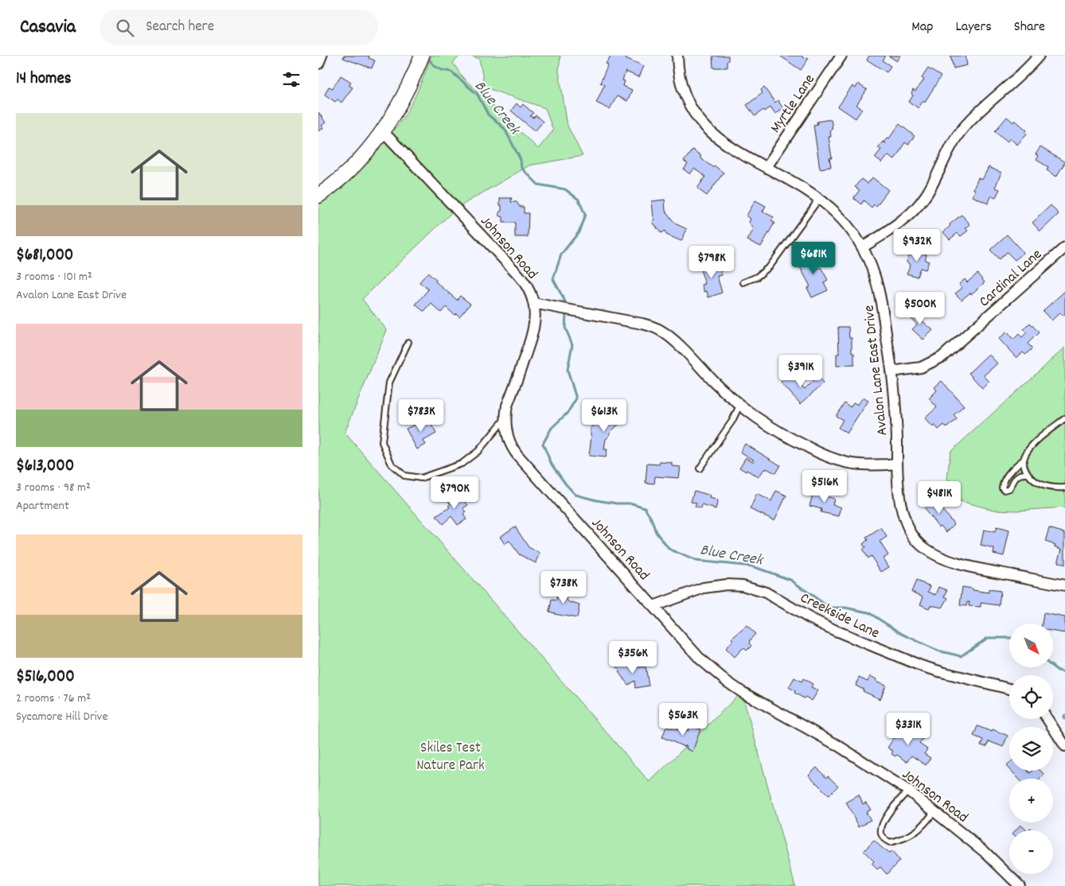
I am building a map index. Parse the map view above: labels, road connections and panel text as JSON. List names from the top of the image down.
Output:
{
  "streets": {
    "street": [
      "Myrtle Lane",
      "Johnson Road",
      "Cardinal Lane",
      "Avalon Lane East Drive",
      "Creekside Lane"
    ]
  },
  "crossings": [
    ["Myrtle Lane", "Avalon Lane East Drive"],
    ["Johnson Road", "Creekside Lane"],
    ["Cardinal Lane", "Avalon Lane East Drive"]
  ],
  "water": ["Blue Creek"],
  "parks": ["Skiles Test Nature Park"],
  "north": "bottom right",
  "page": {
    "header": "Casavia",
    "search": "Search here",
    "nav": ["Map", "Layers", "Share"],
    "heading": "14 homes",
    "list": [
      {
        "name": "$681,000",
        "note": "3 rooms · 101 m² · Avalon Lane East Drive"
      },
      {
        "name": "$613,000",
        "note": "3 rooms · 98 m² · Apartment"
      },
      {
        "name": "$516,000",
        "note": "2 rooms · 76 m² · Sycamore Hill Drive"
      }
    ],
    "price": [
      "$932K",
      "$681K",
      "$798K",
      "$500K",
      "$391K",
      "$783K",
      "$613K",
      "$516K",
      "$790K",
      "$481K",
      "$738K",
      "$356K",
      "$563K",
      "$331K"
    ],
    "map_buttons": ["+", "−"]
  }
}
